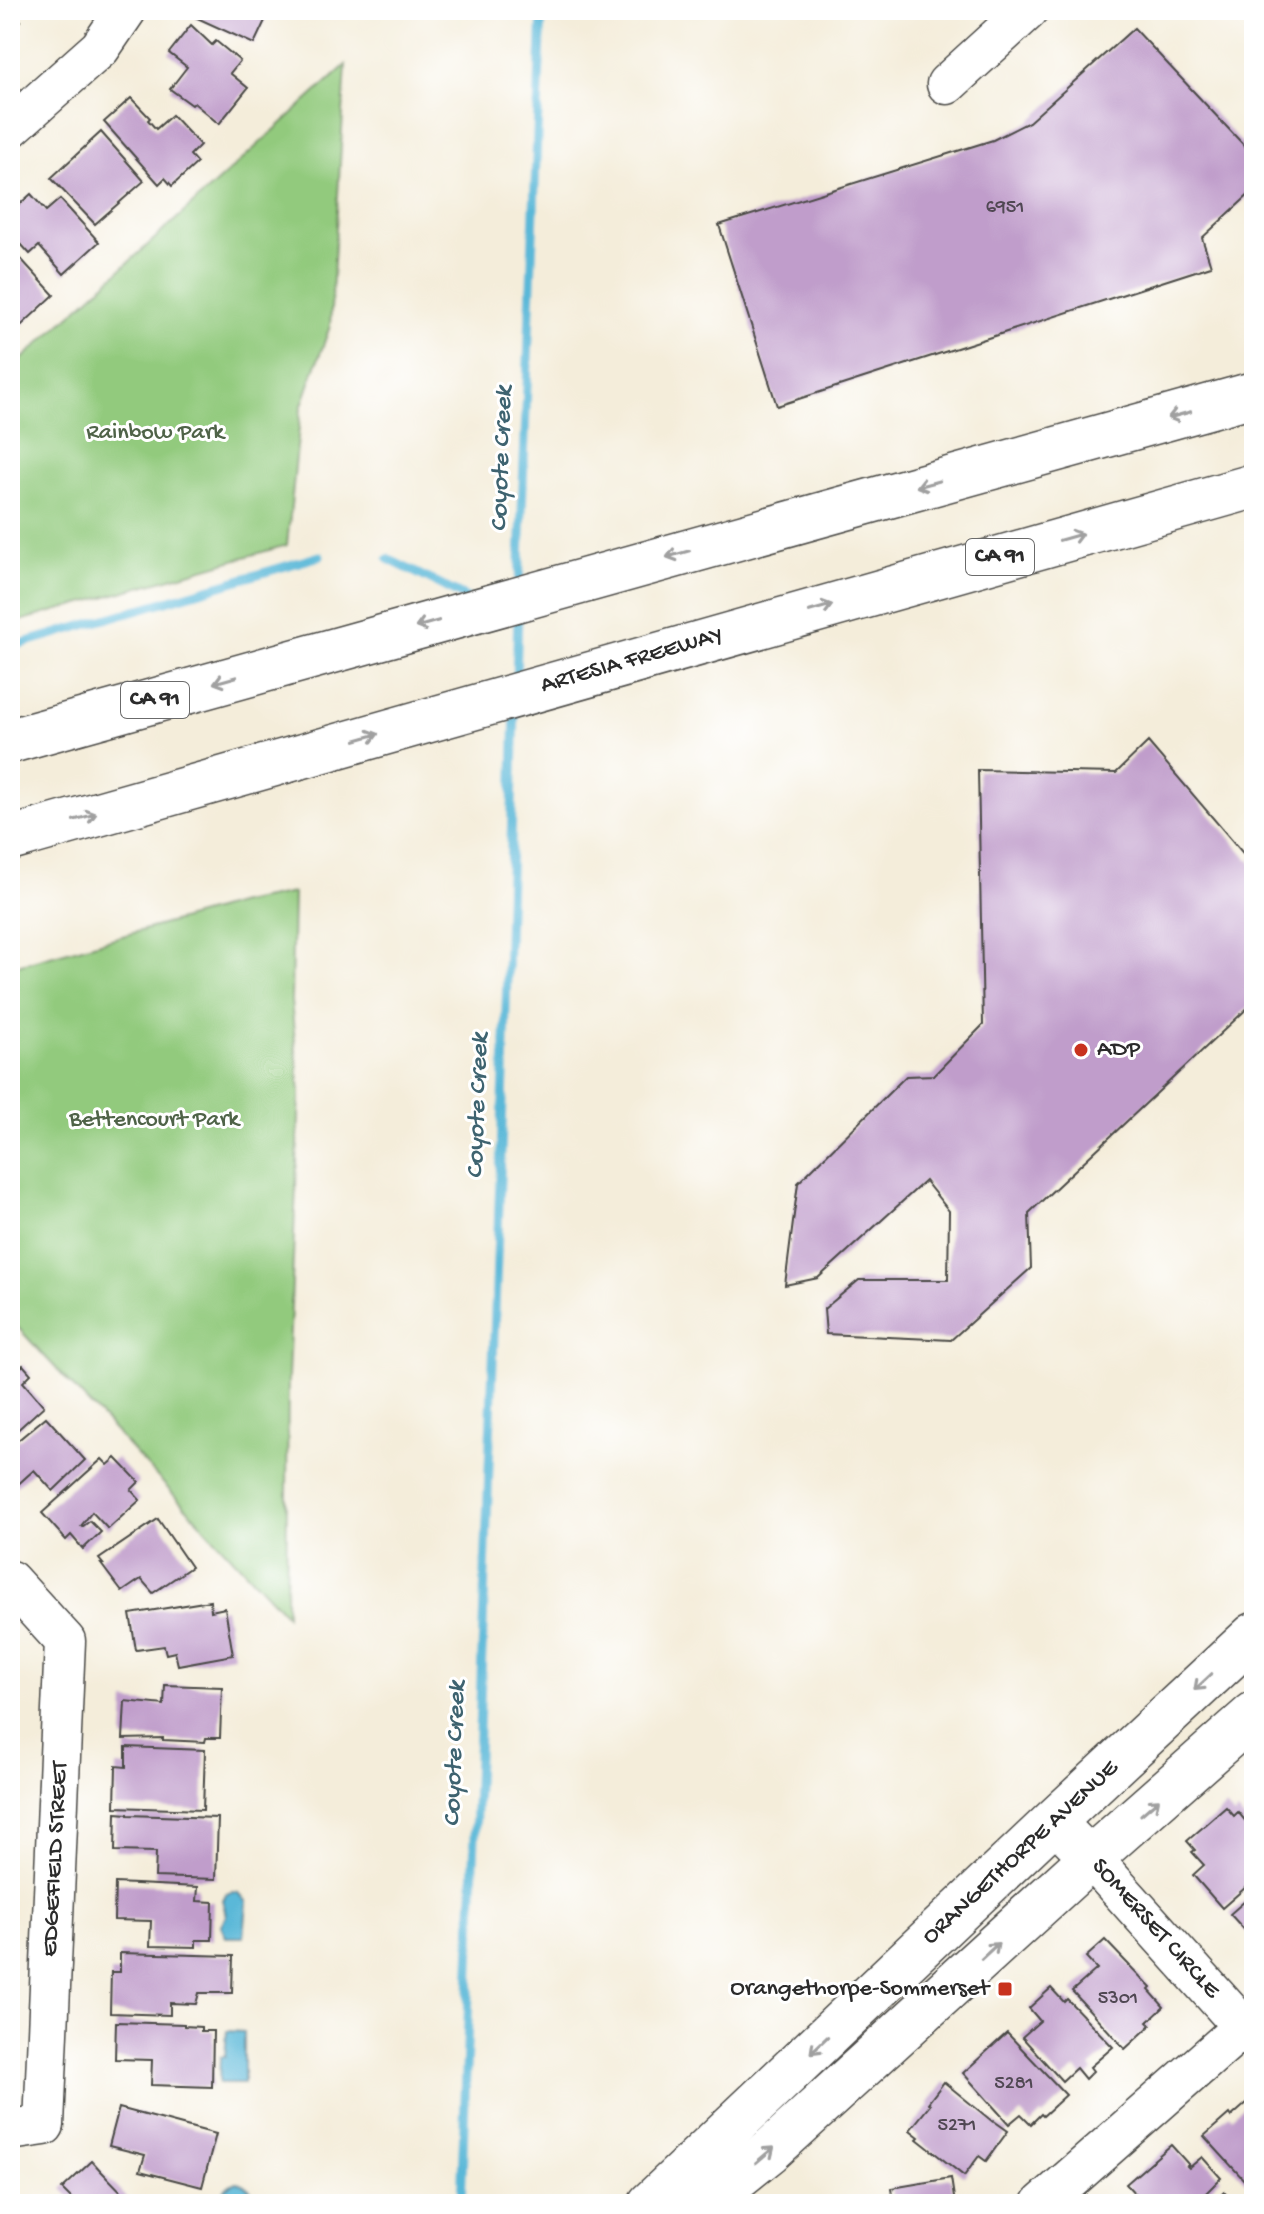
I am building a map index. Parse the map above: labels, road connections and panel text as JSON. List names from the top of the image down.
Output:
{
  "streets": {
    "main road": ["CA 91", "ARTESIA FREEWAY", "ORANGETHORPE AVENUE"],
    "street": ["EDGEFIELD STREET", "SOMERSET CIRCLE"]
  },
  "crossings": [
    ["ORANGETHORPE AVENUE", "SOMERSET CIRCLE"]
  ],
  "water": ["Coyote Creek"],
  "parks": ["Rainbow Park", "Bettencourt Park"],
  "places": {
    "other": ["ADP"],
    "transit": ["Orangethorpe-Sommerset"]
  },
  "house_numbers": [
    "6951",
    "5301",
    "5281",
    "5271"
  ]
}
